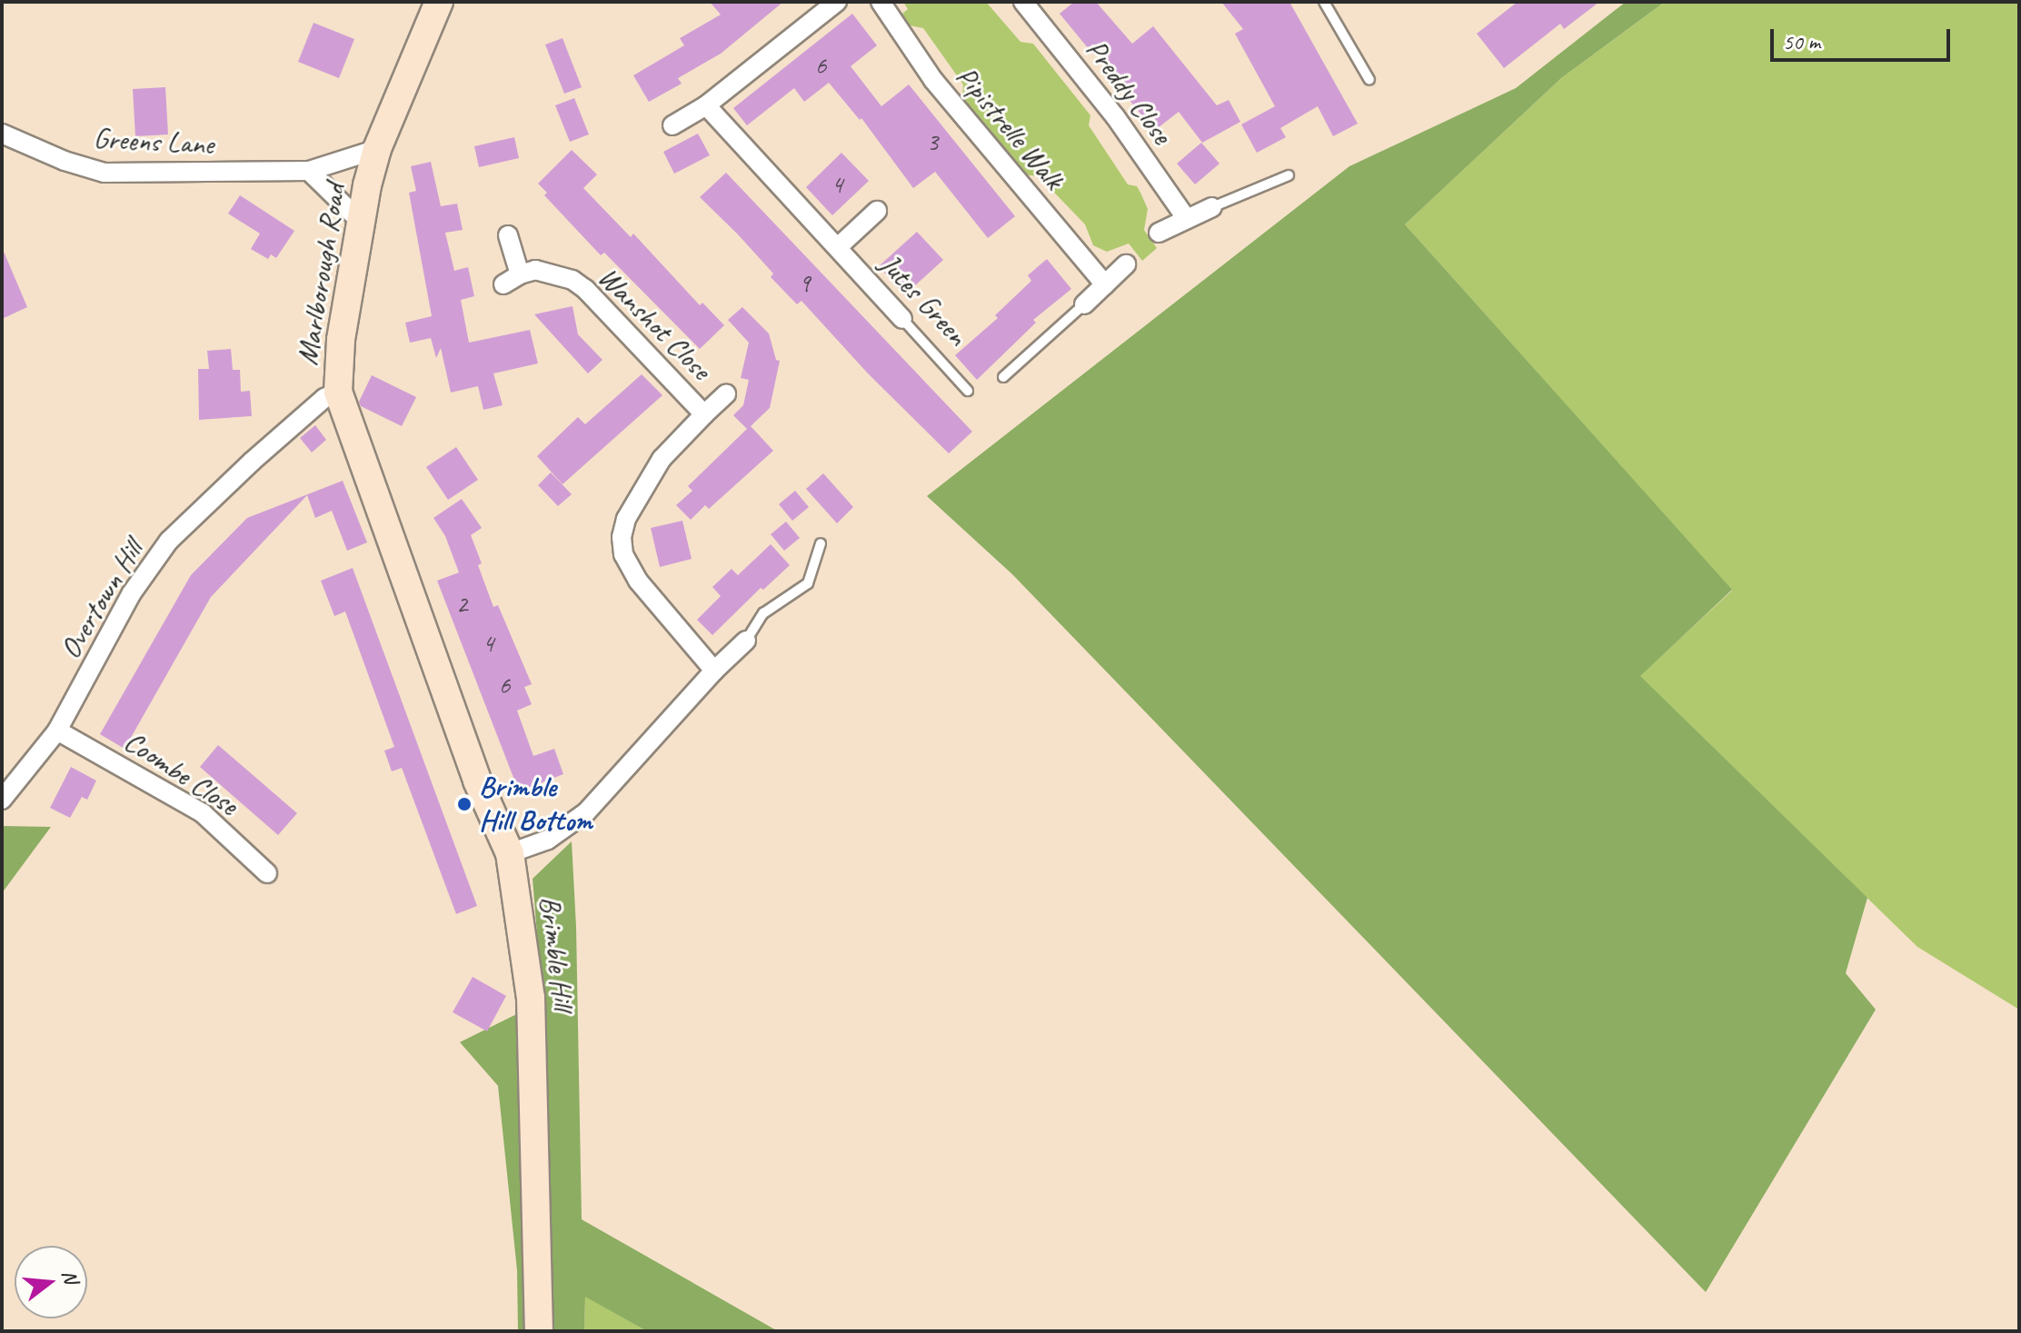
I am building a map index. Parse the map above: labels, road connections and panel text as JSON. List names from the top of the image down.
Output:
{
  "streets": {
    "main road": ["Marlborough Road", "Brimble Hill"],
    "street": [
      "Preddy Close",
      "Pipistrelle Walk",
      "Greens Lane",
      "Jutes Green",
      "Wanshot Close",
      "Overtown Hill",
      "Coombe Close"
    ]
  },
  "crossings": [
    ["Greens Lane", "Marlborough Road"],
    ["Marlborough Road", "Overtown Hill"],
    ["Marlborough Road", "Brimble Hill"],
    ["Overtown Hill", "Coombe Close"]
  ],
  "places": ["Brimble Hill Bottom"],
  "house_numbers": [
    "6",
    "3",
    "4",
    "9",
    "2",
    "4",
    "6"
  ],
  "scale_bar": "50 m",
  "north": "right"
}
